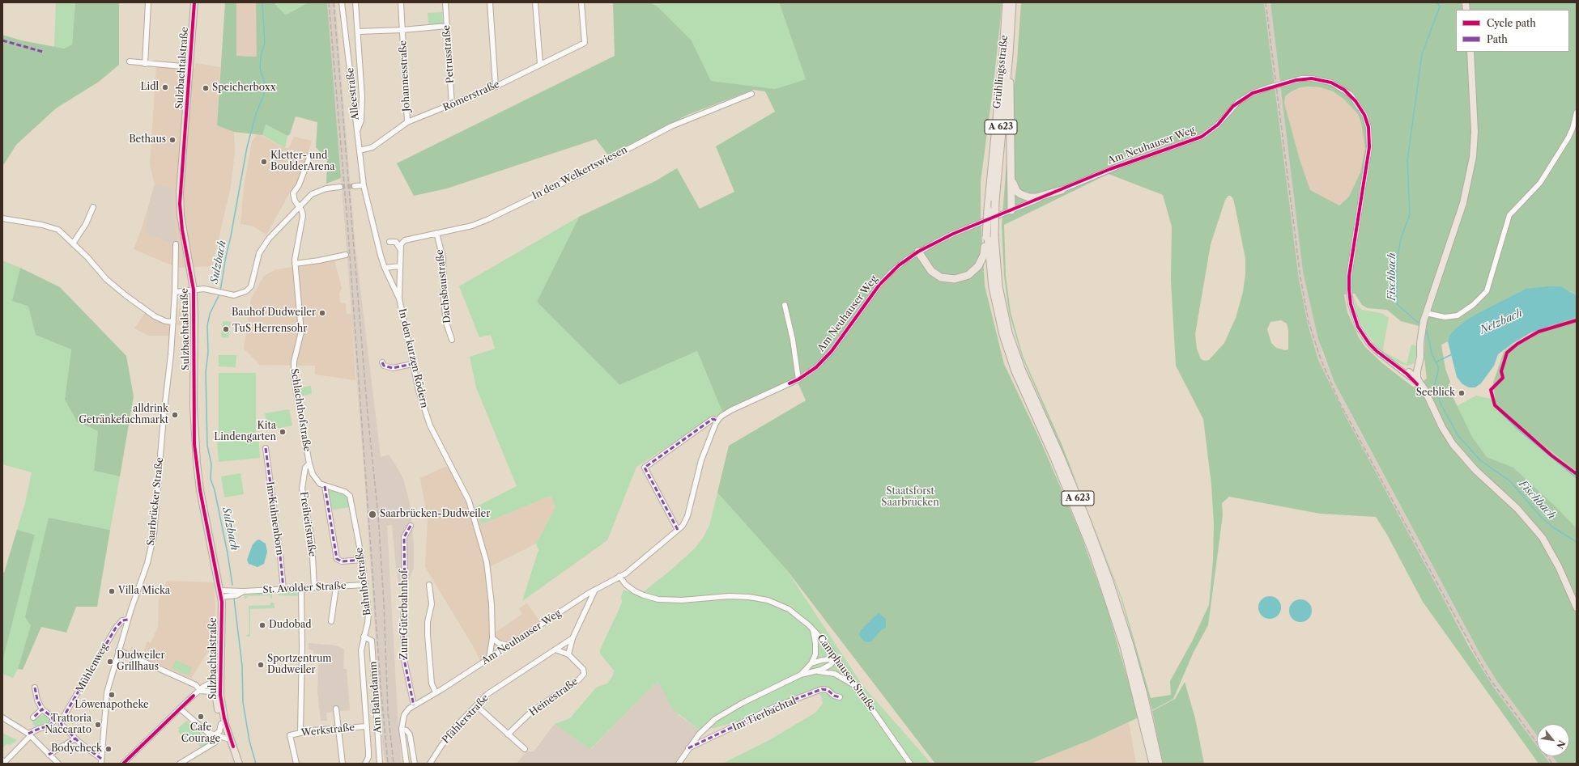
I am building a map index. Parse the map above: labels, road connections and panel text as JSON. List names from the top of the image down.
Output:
{
  "streets": {
    "highway": ["Grühlingsstraße", "A 623"],
    "main road": ["Sulzbachtalstraße"],
    "street": [
      "Petrusstraße",
      "Johannesstraße",
      "Alleestraße",
      "Römerstraße",
      "Am Neuhauser Weg",
      "In den Welkertswiesen",
      "Dachsbaustraße",
      "In den kurzen Rödern",
      "Schlachthofstraße",
      "Saarbrücker Straße",
      "Im Kuhnenborn",
      "Freiheitstraße",
      "Bahnhofstraße",
      "St. Avolder Straße",
      "Zum Güterbahnhof",
      "Mühlenweg",
      "Camphauser Straße",
      "Am Bahndamm",
      "Heinestraße",
      "Im Tierbachtal",
      "Pfählerstraße",
      "Werkstraße"
    ]
  },
  "crossings": [
    ["Petrusstraße", "Johannesstraße"],
    ["Petrusstraße", "Römerstraße"],
    ["Sulzbachtalstraße", "St. Avolder Straße"],
    ["Grühlingsstraße", "A 623"],
    ["Johannesstraße", "Römerstraße"],
    ["Alleestraße", "Römerstraße"],
    ["Alleestraße", "In den kurzen Rödern"],
    ["Am Neuhauser Weg", "In den kurzen Rödern"],
    ["Am Neuhauser Weg", "Zum Güterbahnhof"],
    ["Am Neuhauser Weg", "Camphauser Straße"],
    ["In den Welkertswiesen", "Dachsbaustraße"],
    ["In den Welkertswiesen", "In den kurzen Rödern"],
    ["Schlachthofstraße", "Freiheitstraße"],
    ["Schlachthofstraße", "Bahnhofstraße"],
    ["Saarbrücker Straße", "Mühlenweg"],
    ["Im Kuhnenborn", "St. Avolder Straße"],
    ["Freiheitstraße", "St. Avolder Straße"],
    ["Bahnhofstraße", "St. Avolder Straße"],
    ["Bahnhofstraße", "Am Bahndamm"],
    ["Bahnhofstraße", "Werkstraße"],
    ["Camphauser Straße", "Im Tierbachtal"]
  ],
  "water": ["Sulzbach", "Fischbach", "Netzbach"],
  "parks": ["Staatsforst Saarbrücken"],
  "places": [
    "Lidl",
    "Speicherboxx",
    "Bethaus",
    "Kletter- und BoulderArena",
    "Bauhof Dudweiler",
    "TuS Herrensohr",
    "Seeblick",
    "alldrink Getränkefachmarkt",
    "Kita Lindengarten",
    "Saarbrücken-Dudweiler",
    "Villa Micka",
    "Dudobad",
    "Dudweiler Grillhaus",
    "Sportzentrum Dudweiler",
    "Löwenapotheke",
    "Cafe Courage",
    "Trattoria Naccarato",
    "Bodycheck"
  ],
  "legend": ["Cycle path", "Path"],
  "north": "bottom right"
}
